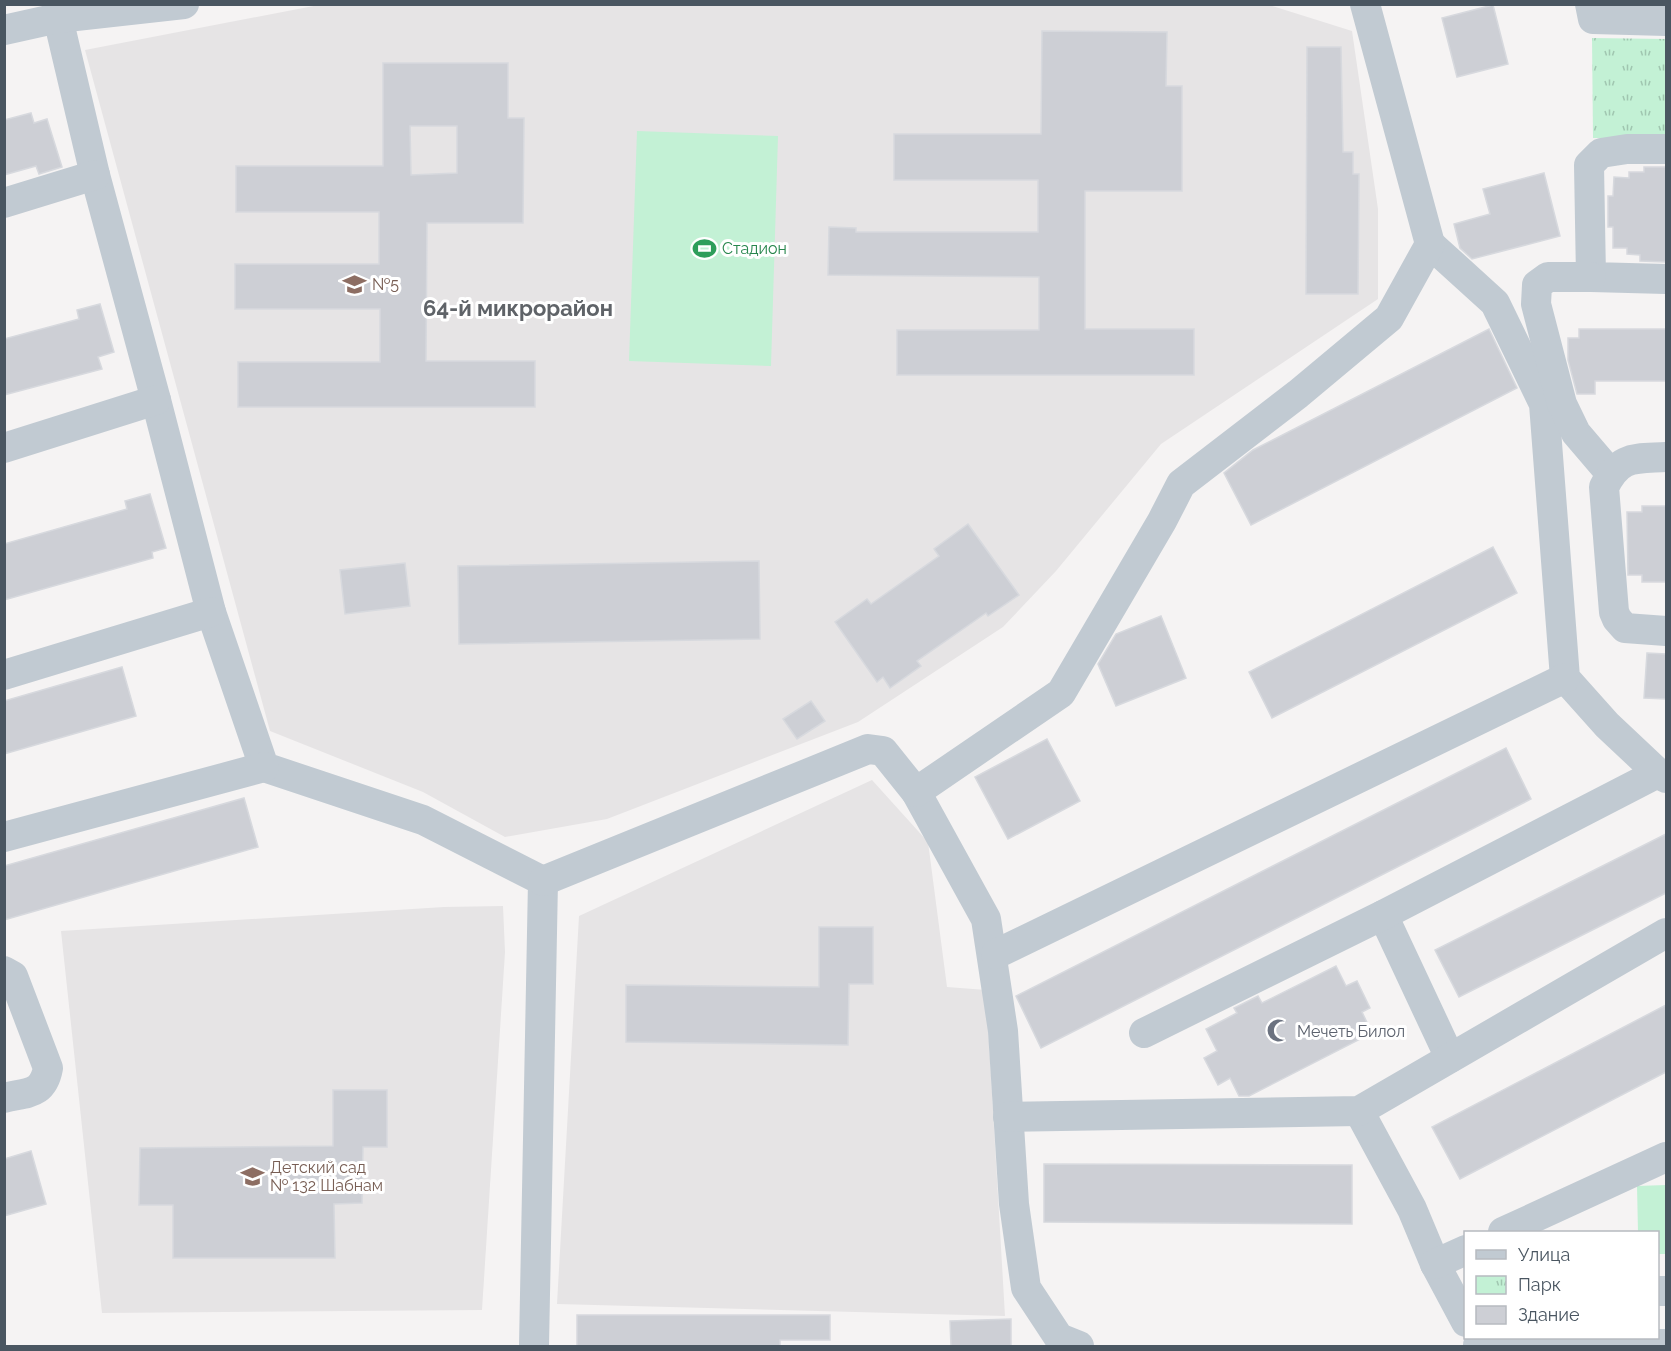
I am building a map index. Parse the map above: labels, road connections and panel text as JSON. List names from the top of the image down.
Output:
{
  "districts": ["64-й микрорайон"],
  "places": {
    "sports": ["Стадион"],
    "school or university": ["№5", "Детский сад № 132 Шабнам"],
    "mosque": ["Мечеть Билол"]
  },
  "legend": ["Улица", "Парк", "Здание"]
}
